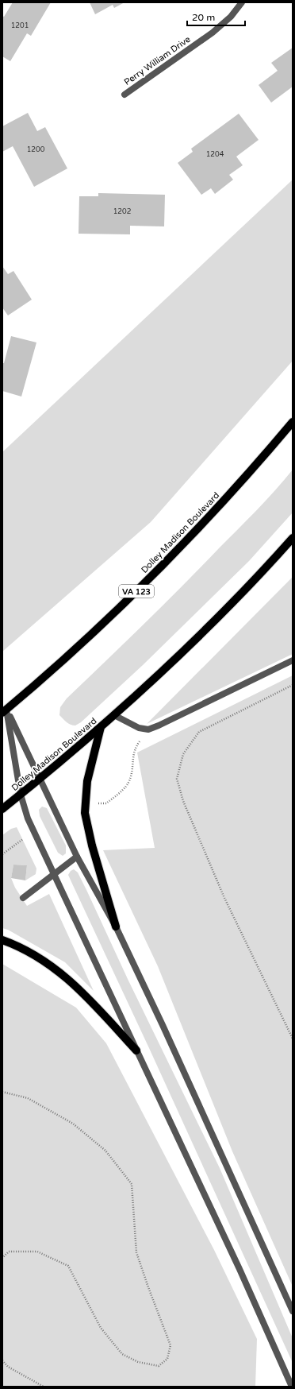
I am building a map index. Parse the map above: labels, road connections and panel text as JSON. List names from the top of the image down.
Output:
{
  "streets": {
    "main road": ["Dolley Madison Boulevard", "VA 123"],
    "street": ["Perry William Drive"]
  },
  "house_numbers": [
    "1201",
    "1200",
    "1204",
    "1202"
  ],
  "scale_bar": "20 m"
}
